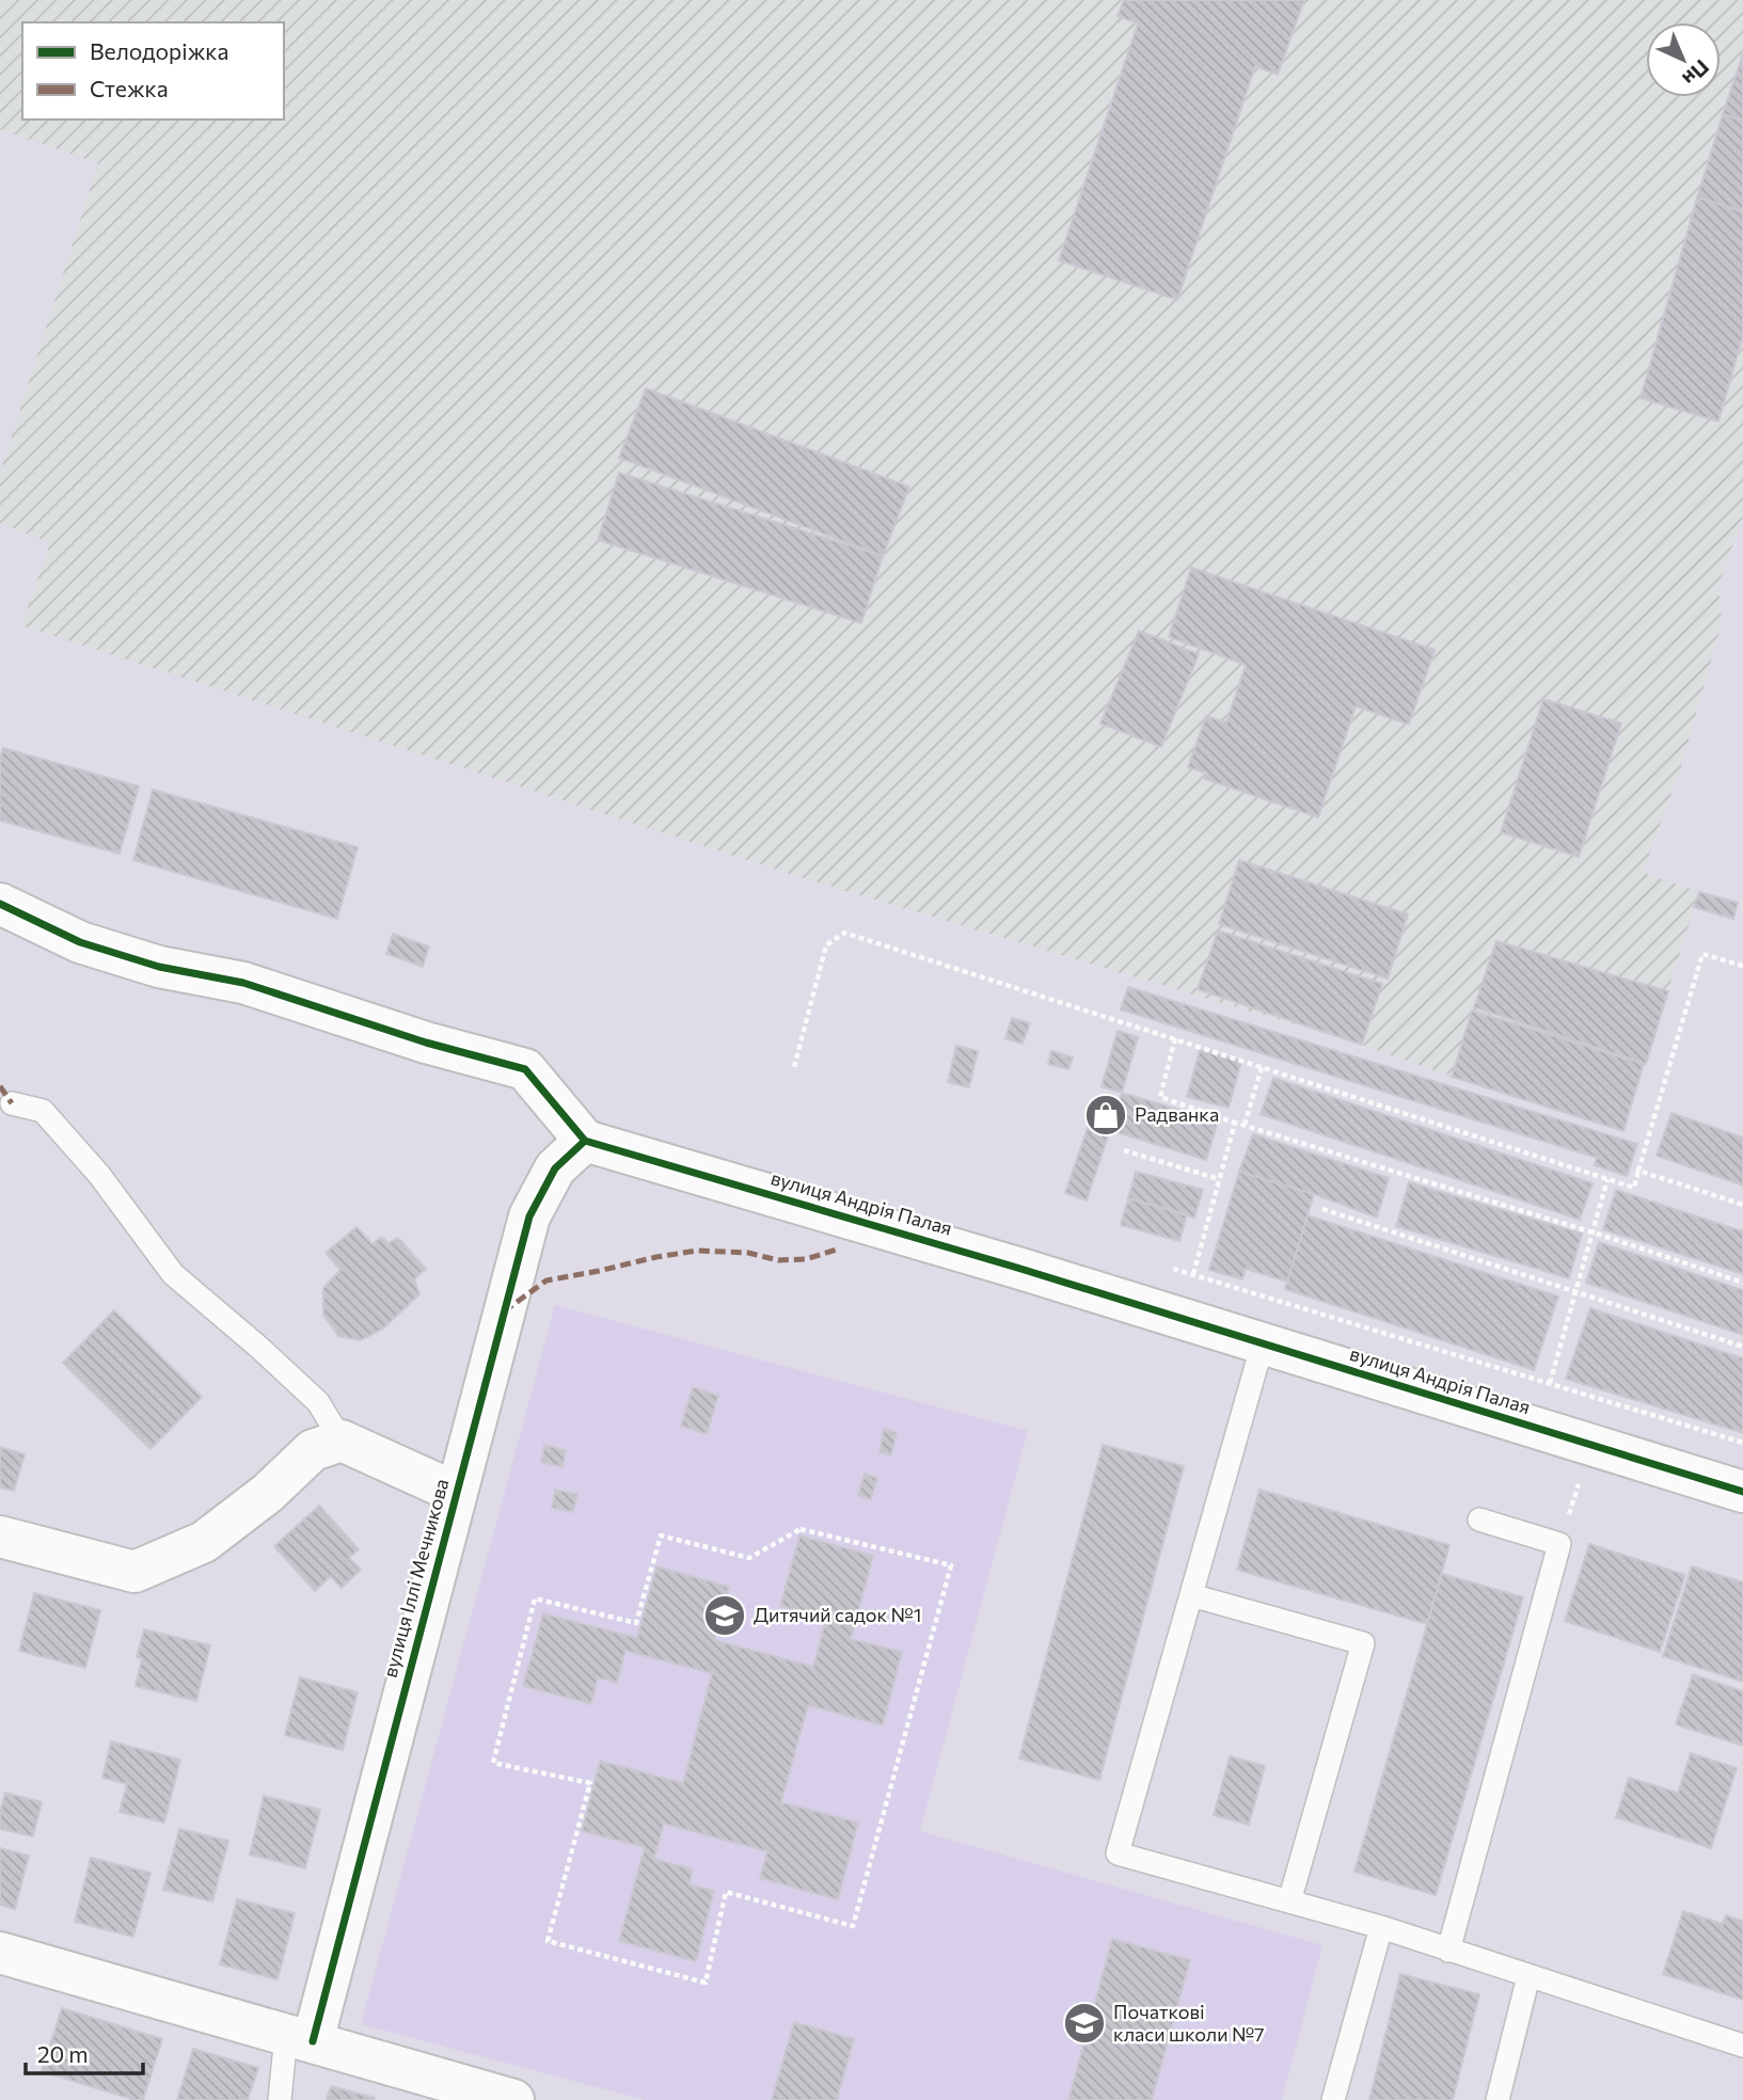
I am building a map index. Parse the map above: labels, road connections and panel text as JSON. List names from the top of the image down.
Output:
{
  "streets": {
    "street": ["вулиця Андрія Палая", "вулиця Іллі Мечникова"]
  },
  "crossings": [
    ["вулиця Андрія Палая", "вулиця Іллі Мечникова"]
  ],
  "places": {
    "shop": ["Радванка"],
    "school or university": ["Дитячий садок №1", "Початкові класи школи №7"]
  },
  "legend": ["Велодоріжка", "Стежка"],
  "scale_bar": "20 m",
  "north": "bottom right"
}
